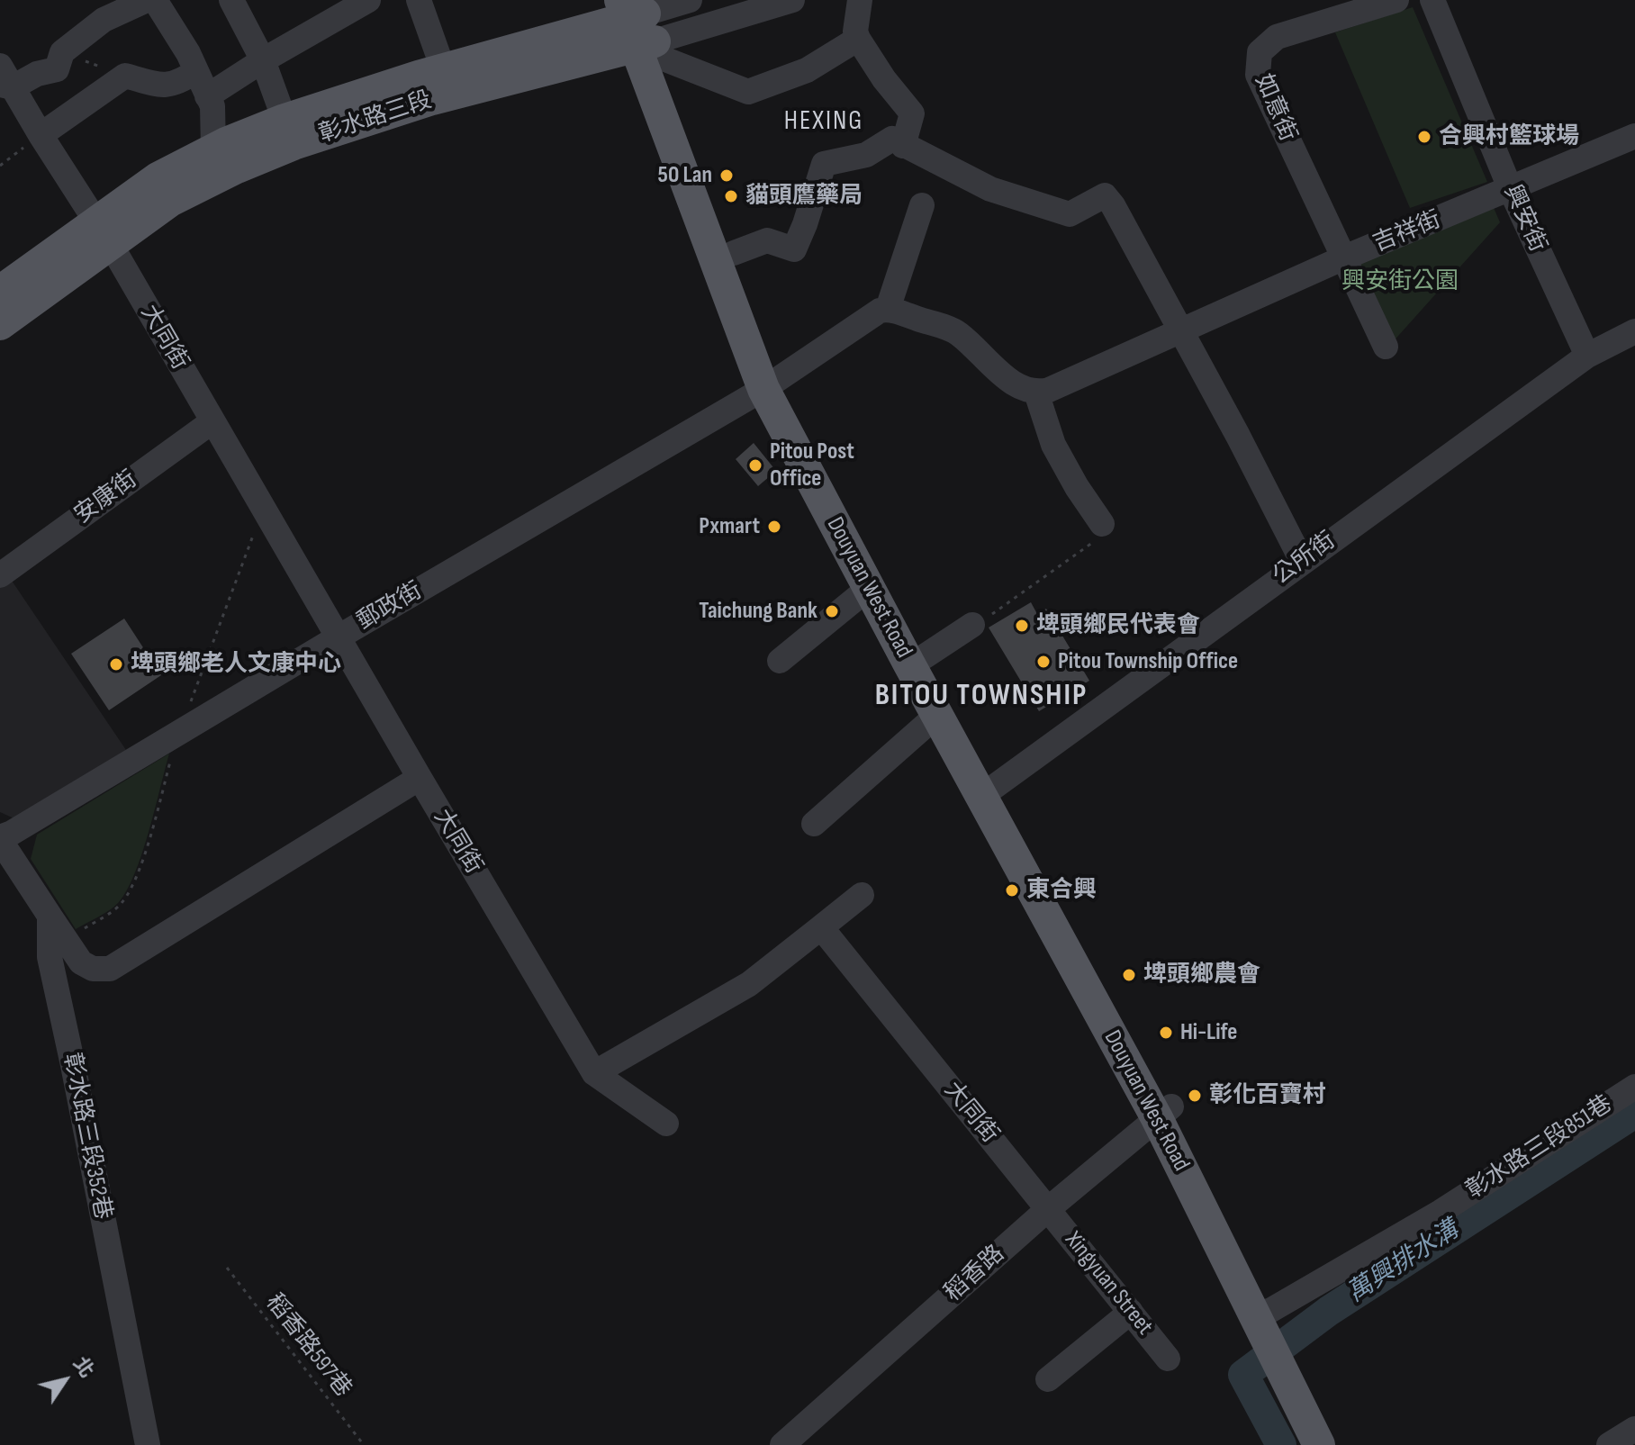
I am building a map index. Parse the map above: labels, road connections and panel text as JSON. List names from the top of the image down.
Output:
{
  "streets": {
    "main road": ["彰水路三段", "Douyuan West Road"],
    "street": [
      "如意街",
      "興安街",
      "吉祥街",
      "大同街",
      "安康街",
      "公所街",
      "郵政街",
      "彰水路三段352巷",
      "彰水路三段851巷",
      "稻香路",
      "Xingyuan Street"
    ],
    "path": ["稻香路597巷"]
  },
  "crossings": [
    ["如意街", "吉祥街"],
    ["彰水路三段", "大同街"],
    ["彰水路三段", "Douyuan West Road"],
    ["興安街", "吉祥街"],
    ["興安街", "公所街"],
    ["大同街", "安康街"],
    ["大同街", "郵政街"],
    ["大同街", "稻香路"],
    ["大同街", "Xingyuan Street"],
    ["公所街", "Douyuan West Road"],
    ["Douyuan West Road", "郵政街"],
    ["Douyuan West Road", "彰水路三段851巷"],
    ["Douyuan West Road", "稻香路"],
    ["稻香路", "Xingyuan Street"]
  ],
  "districts": ["HEXING", "BITOU TOWNSHIP"],
  "water": ["萬興排水溝"],
  "parks": ["興安街公園"],
  "places": [
    "合興村籃球場",
    "50 Lan",
    "貓頭鷹藥局",
    "Pitou Post Office",
    "Pxmart",
    "Taichung Bank",
    "埤頭鄉民代表會",
    "Pitou Township Office",
    "埤頭鄉老人文康中心",
    "東合興",
    "埤頭鄉農會",
    "Hi-Life",
    "彰化百寶村"
  ],
  "north": "top right"
}
